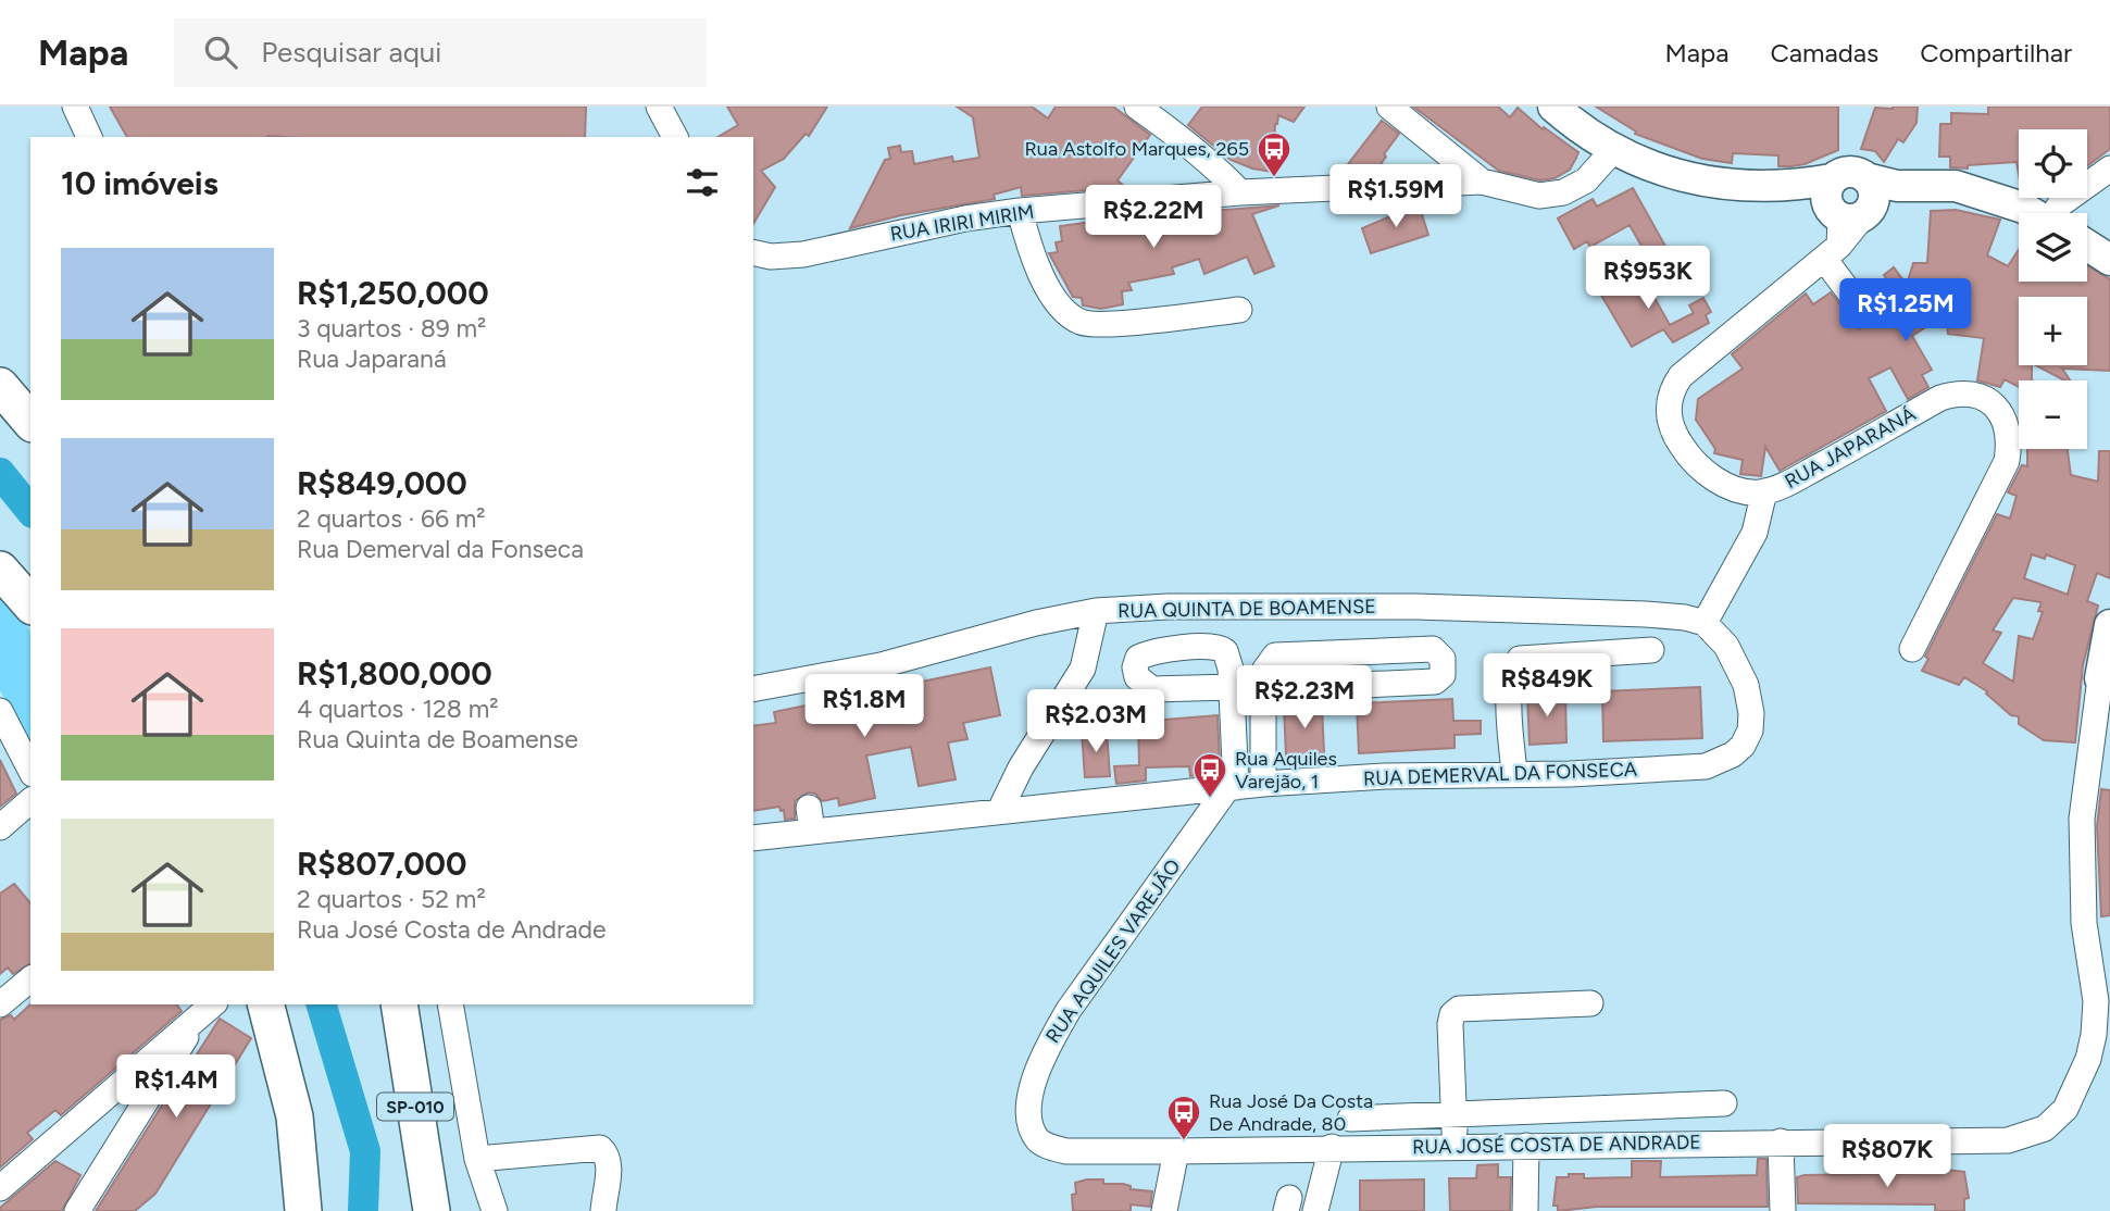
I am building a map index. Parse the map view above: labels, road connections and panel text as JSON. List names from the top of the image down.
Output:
{
  "streets": {
    "highway": ["SP-010"],
    "street": [
      "RUA IRIRI MIRIM",
      "RUA JAPARANÁ",
      "RUA QUINTA DE BOAMENSE",
      "RUA DEMERVAL DA FONSECA",
      "RUA AQUILES VAREJÃO",
      "RUA JOSÉ COSTA DE ANDRADE"
    ]
  },
  "crossings": [
    ["RUA QUINTA DE BOAMENSE", "RUA DEMERVAL DA FONSECA"],
    ["RUA DEMERVAL DA FONSECA", "RUA AQUILES VAREJÃO"],
    ["RUA AQUILES VAREJÃO", "RUA JOSÉ COSTA DE ANDRADE"]
  ],
  "places": {
    "bus stop": ["Rua Astolfo Marques, 265", "Rua Aquiles Varejão, 1", "Rua José Da Costa De Andrade, 80"]
  },
  "page": {
    "header": "Mapa",
    "search": "Pesquisar aqui",
    "nav": ["Mapa", "Camadas", "Compartilhar"],
    "map_buttons": ["+", "−"],
    "heading": "10 imóveis",
    "price": [
      "R$1.59M",
      "R$2.22M",
      "R$953K",
      "R$1.25M",
      "R$849K",
      "R$2.23M",
      "R$1.8M",
      "R$2.03M",
      "R$1.4M",
      "R$807K"
    ],
    "list": [
      {
        "name": "R$1,250,000",
        "note": "3 quartos · 89 m² · Rua Japaraná"
      },
      {
        "name": "R$849,000",
        "note": "2 quartos · 66 m² · Rua Demerval da Fonseca"
      },
      {
        "name": "R$1,800,000",
        "note": "4 quartos · 128 m² · Rua Quinta de Boamense"
      },
      {
        "name": "R$807,000",
        "note": "2 quartos · 52 m² · Rua José Costa de Andrade"
      }
    ]
  }
}
